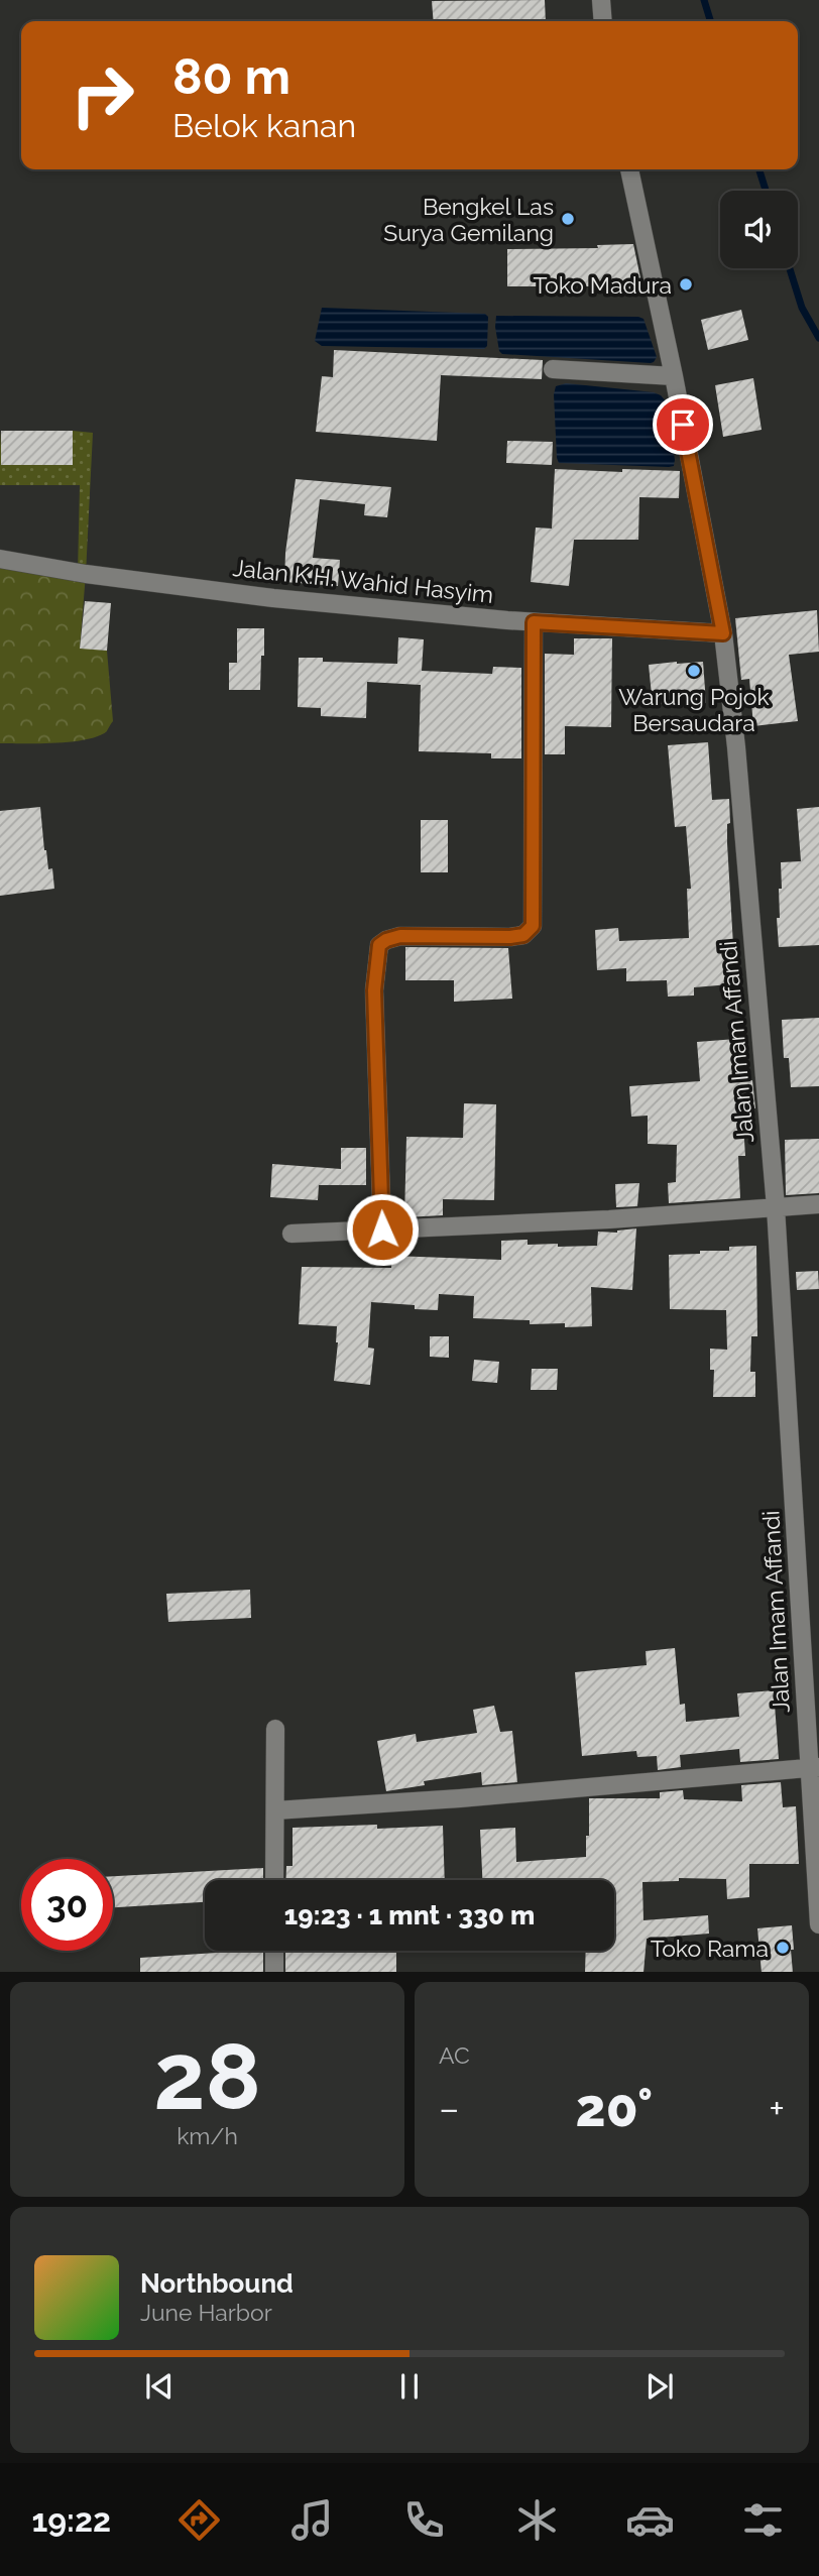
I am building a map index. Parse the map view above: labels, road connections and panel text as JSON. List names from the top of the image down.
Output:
{
  "streets": {
    "street": ["Jalan K.H. Wahid Hasyim", "Jalan Imam Affandi"]
  },
  "crossings": [
    ["Jalan K.H. Wahid Hasyim", "Jalan Imam Affandi"]
  ],
  "places": [
    "Bengkel Las Surya Gemilang",
    "Toko Madura",
    "Warung Pojok Bersaudara",
    "Toko Rama"
  ],
  "page": {
    "turn": ["80 m", "Belok kanan"],
    "limit": "30",
    "trip": "19:23 · 1 mnt · 330 m",
    "tile": [
      ["28", "km/h"],
      "AC"
    ],
    "heat": ["−", "20°", "+"],
    "song": ["Northbound", "June Harbor"],
    "tabs": "19:22"
  }
}
